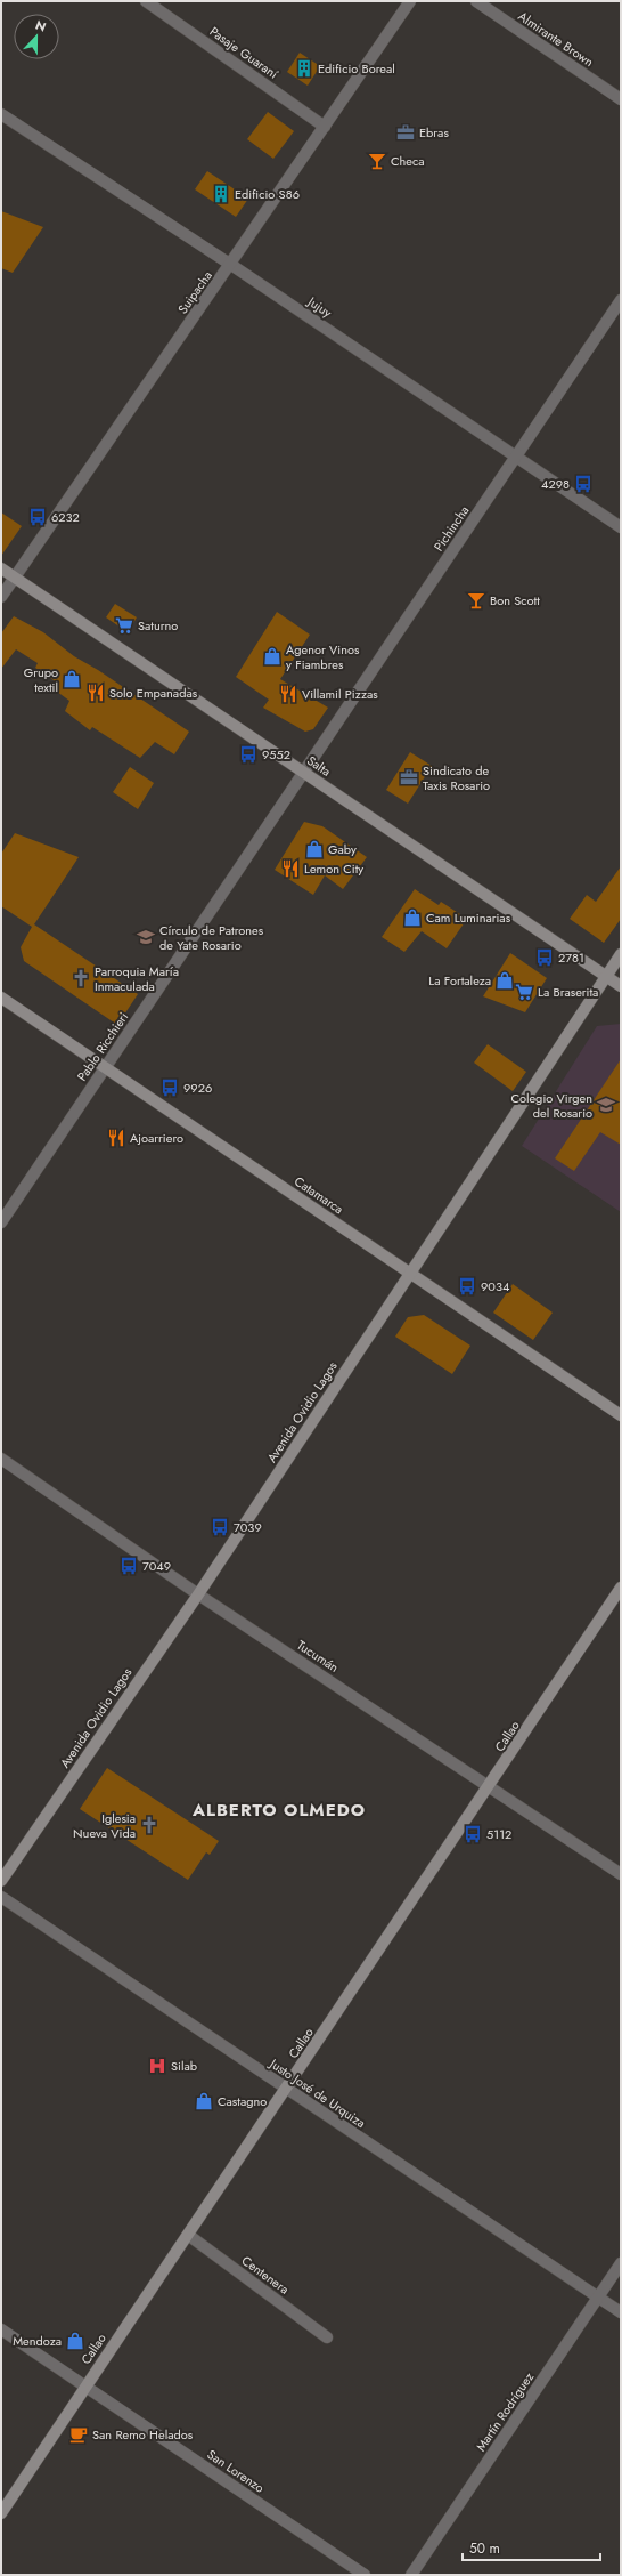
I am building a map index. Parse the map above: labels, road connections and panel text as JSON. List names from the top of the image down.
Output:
{
  "streets": {
    "main road": [
      "Salta",
      "Catamarca",
      "Avenida Ovidio Lagos",
      "Callao"
    ],
    "street": [
      "Almirante Brown",
      "Pasaje Guaraní",
      "Suipacha",
      "Jujuy",
      "Pichincha",
      "Pablo Ricchieri",
      "Tucumán",
      "Justo José de Urquiza",
      "Centenera",
      "Martín Rodríguez",
      "San Lorenzo"
    ]
  },
  "crossings": [
    ["Pasaje Guaraní", "Suipacha"],
    ["Suipacha", "Jujuy"],
    ["Suipacha", "Salta"],
    ["Jujuy", "Pichincha"],
    ["Pichincha", "Salta"],
    ["Pichincha", "Pablo Ricchieri"],
    ["Salta", "Pablo Ricchieri"],
    ["Salta", "Avenida Ovidio Lagos"],
    ["Pablo Ricchieri", "Catamarca"],
    ["Catamarca", "Avenida Ovidio Lagos"],
    ["Avenida Ovidio Lagos", "Tucumán"],
    ["Tucumán", "Callao"],
    ["Callao", "Justo José de Urquiza"],
    ["Callao", "Centenera"],
    ["Callao", "San Lorenzo"],
    ["Justo José de Urquiza", "Martín Rodríguez"]
  ],
  "districts": ["ALBERTO OLMEDO"],
  "places": {
    "building": ["Edificio Boreal", "Edificio S86"],
    "office": ["Ebras", "Sindicato de Taxis Rosario"],
    "bar": ["Checa", "Bon Scott"],
    "bus stop": [
      "4298",
      "6232",
      "9552",
      "2781",
      "9926",
      "9034",
      "7039",
      "7049",
      "5112"
    ],
    "supermarket": ["Saturno", "La Braserita"],
    "shop": [
      "Agenor Vinos y Fiambres",
      "Grupo textil",
      "Gaby",
      "Cam Luminarias",
      "La Fortaleza",
      "Castagno",
      "Mendoza"
    ],
    "restaurant": [
      "Solo Empanadas",
      "Villamil Pizzas",
      "Lemon City",
      "Ajoarriero"
    ],
    "school or university": ["Círculo de Patrones de Yate Rosario", "Colegio Virgen del Rosario"],
    "church": ["Parroquia María Inmaculada", "Iglesia Nueva Vida"],
    "hospital": ["Silab"],
    "cafe": ["San Remo Helados"]
  },
  "scale_bar": "50 m",
  "north": "top"
}
